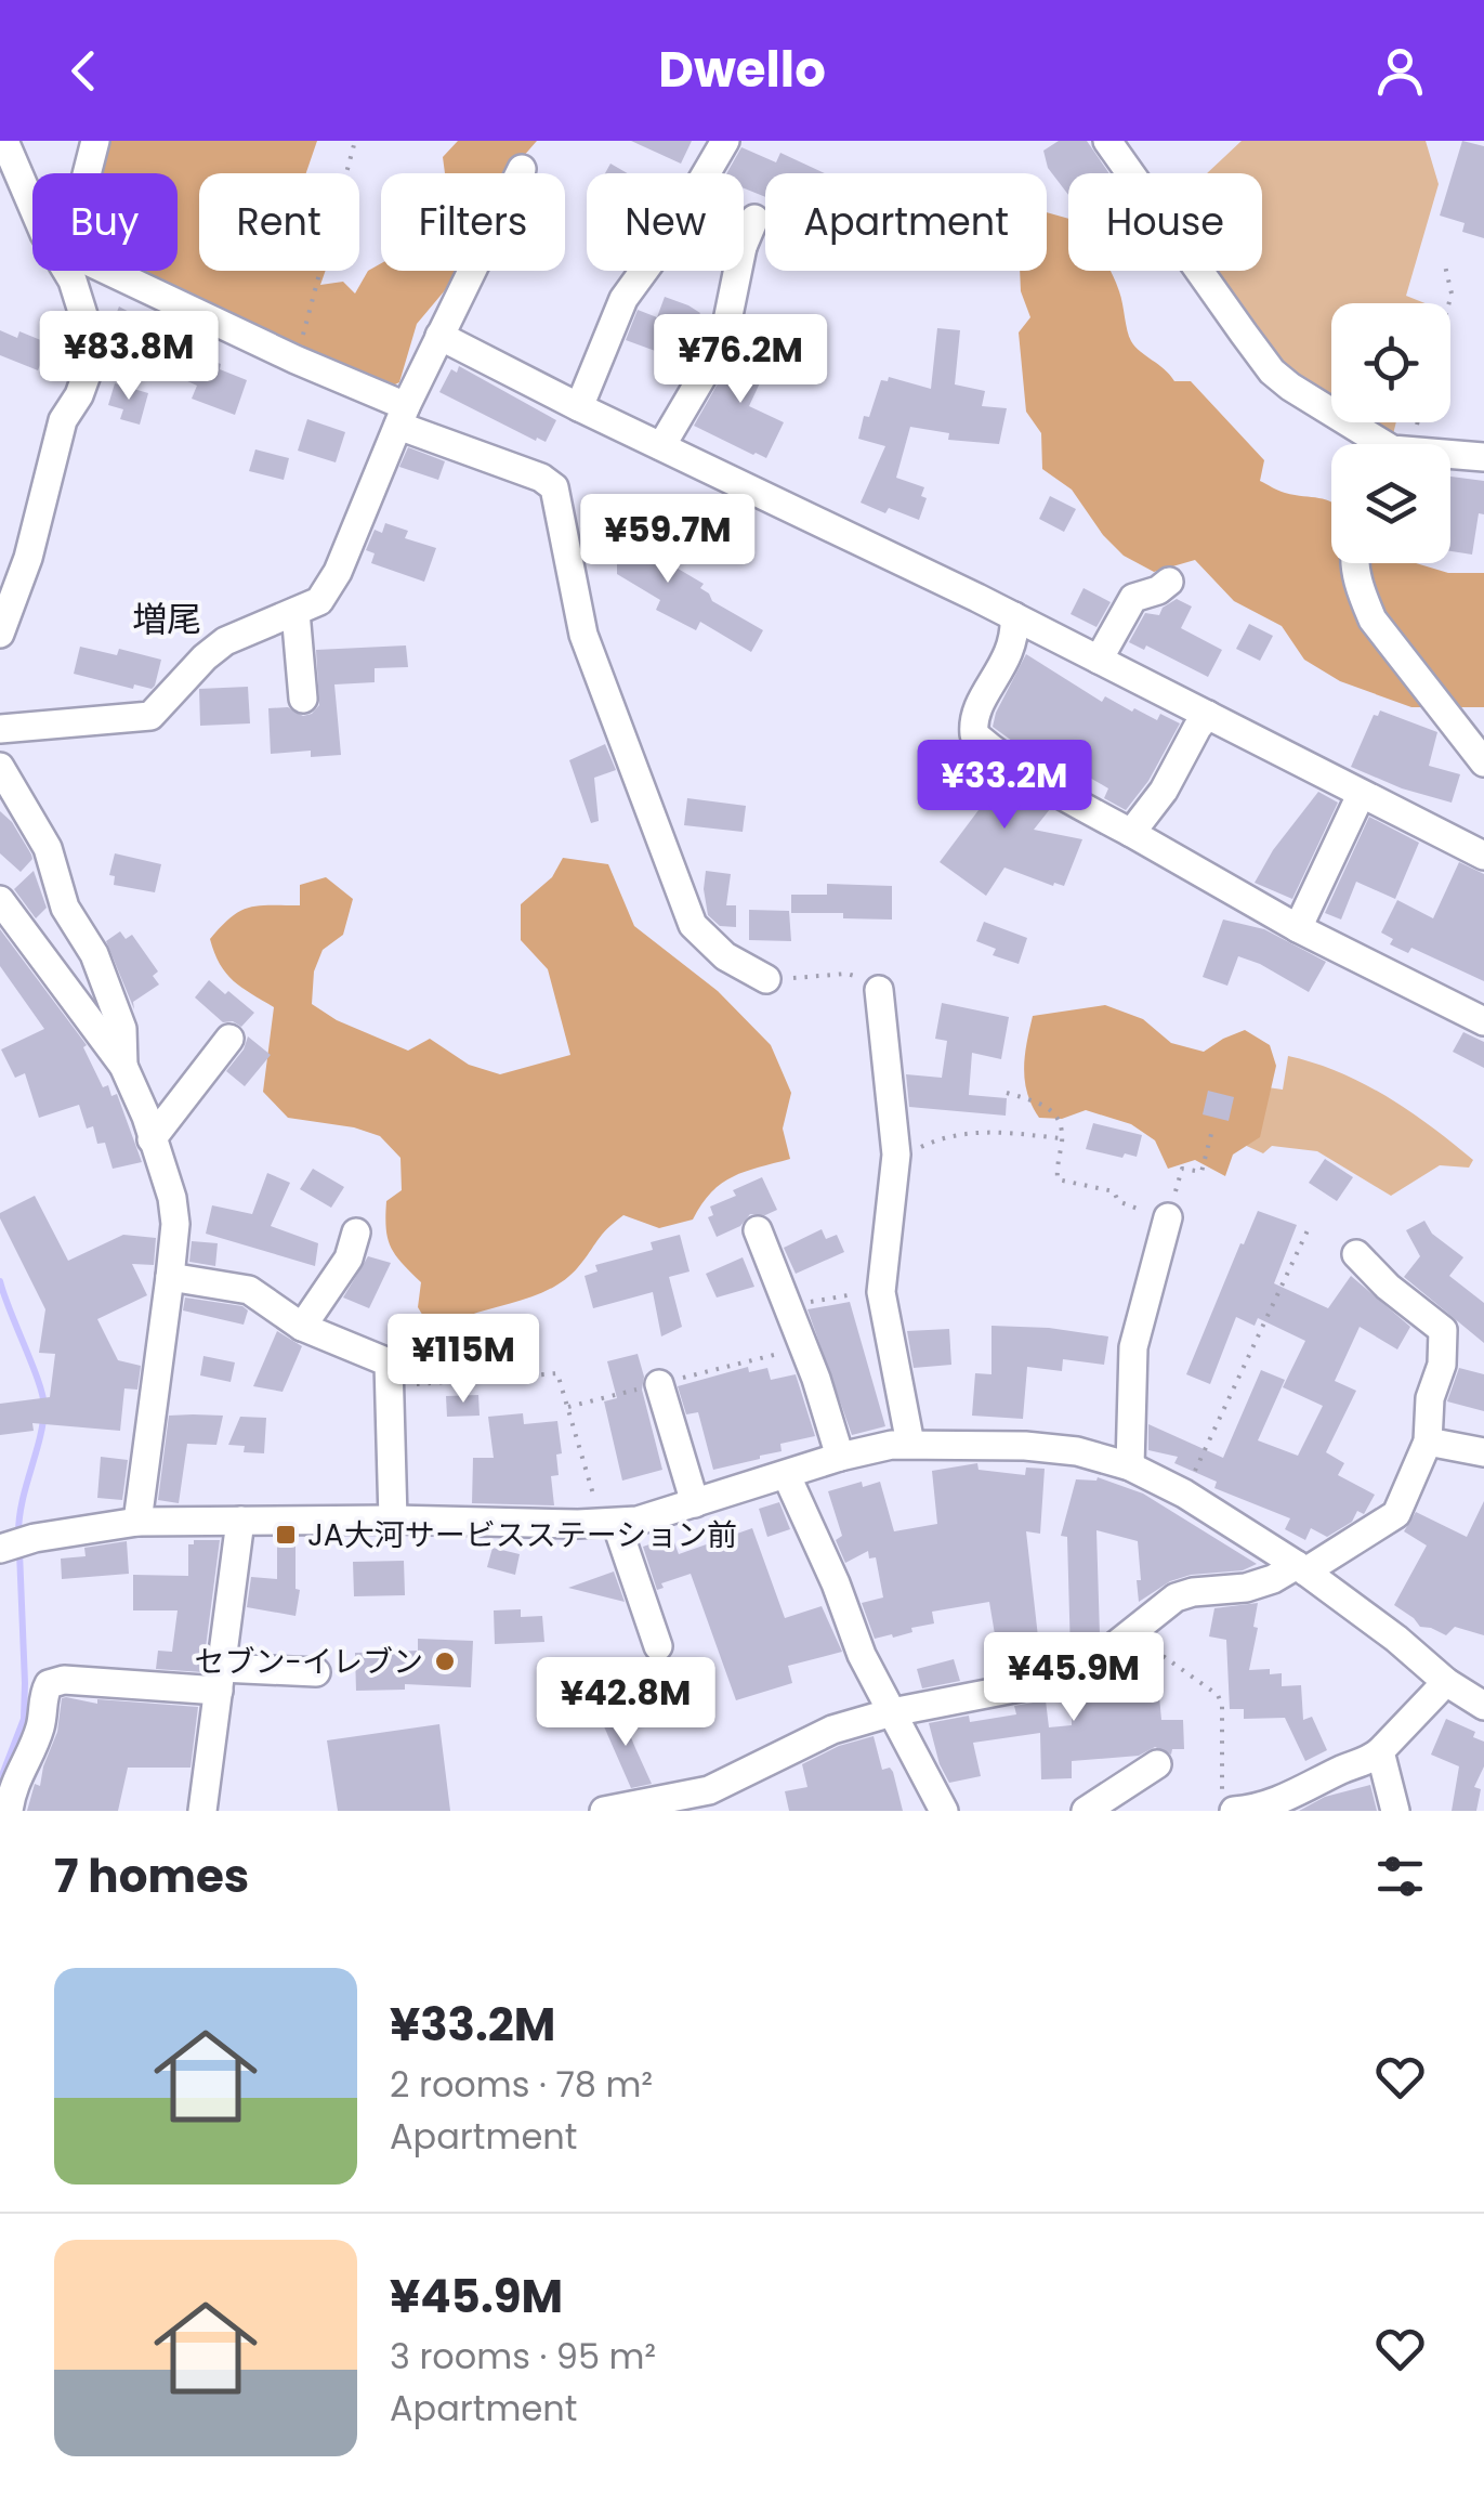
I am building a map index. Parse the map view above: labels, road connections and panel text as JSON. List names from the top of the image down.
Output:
{
  "districts": ["増尾"],
  "places": {
    "transit": ["JA大河サービスステーション前"],
    "other": ["セブン-イレブン"]
  },
  "page": {
    "header": "Dwello",
    "chip": [
      "Buy",
      "Rent",
      "Filters",
      "New",
      "Apartment",
      "House"
    ],
    "price": [
      "¥83.8M",
      "¥76.2M",
      "¥59.7M",
      "¥33.2M",
      "¥115M",
      "¥45.9M",
      "¥42.8M"
    ],
    "heading": "7 homes",
    "list": [
      {
        "name": "¥33.2M",
        "note": "2 rooms · 78 m² · Apartment"
      },
      {
        "name": "¥45.9M",
        "note": "3 rooms · 95 m² · Apartment"
      }
    ]
  }
}
